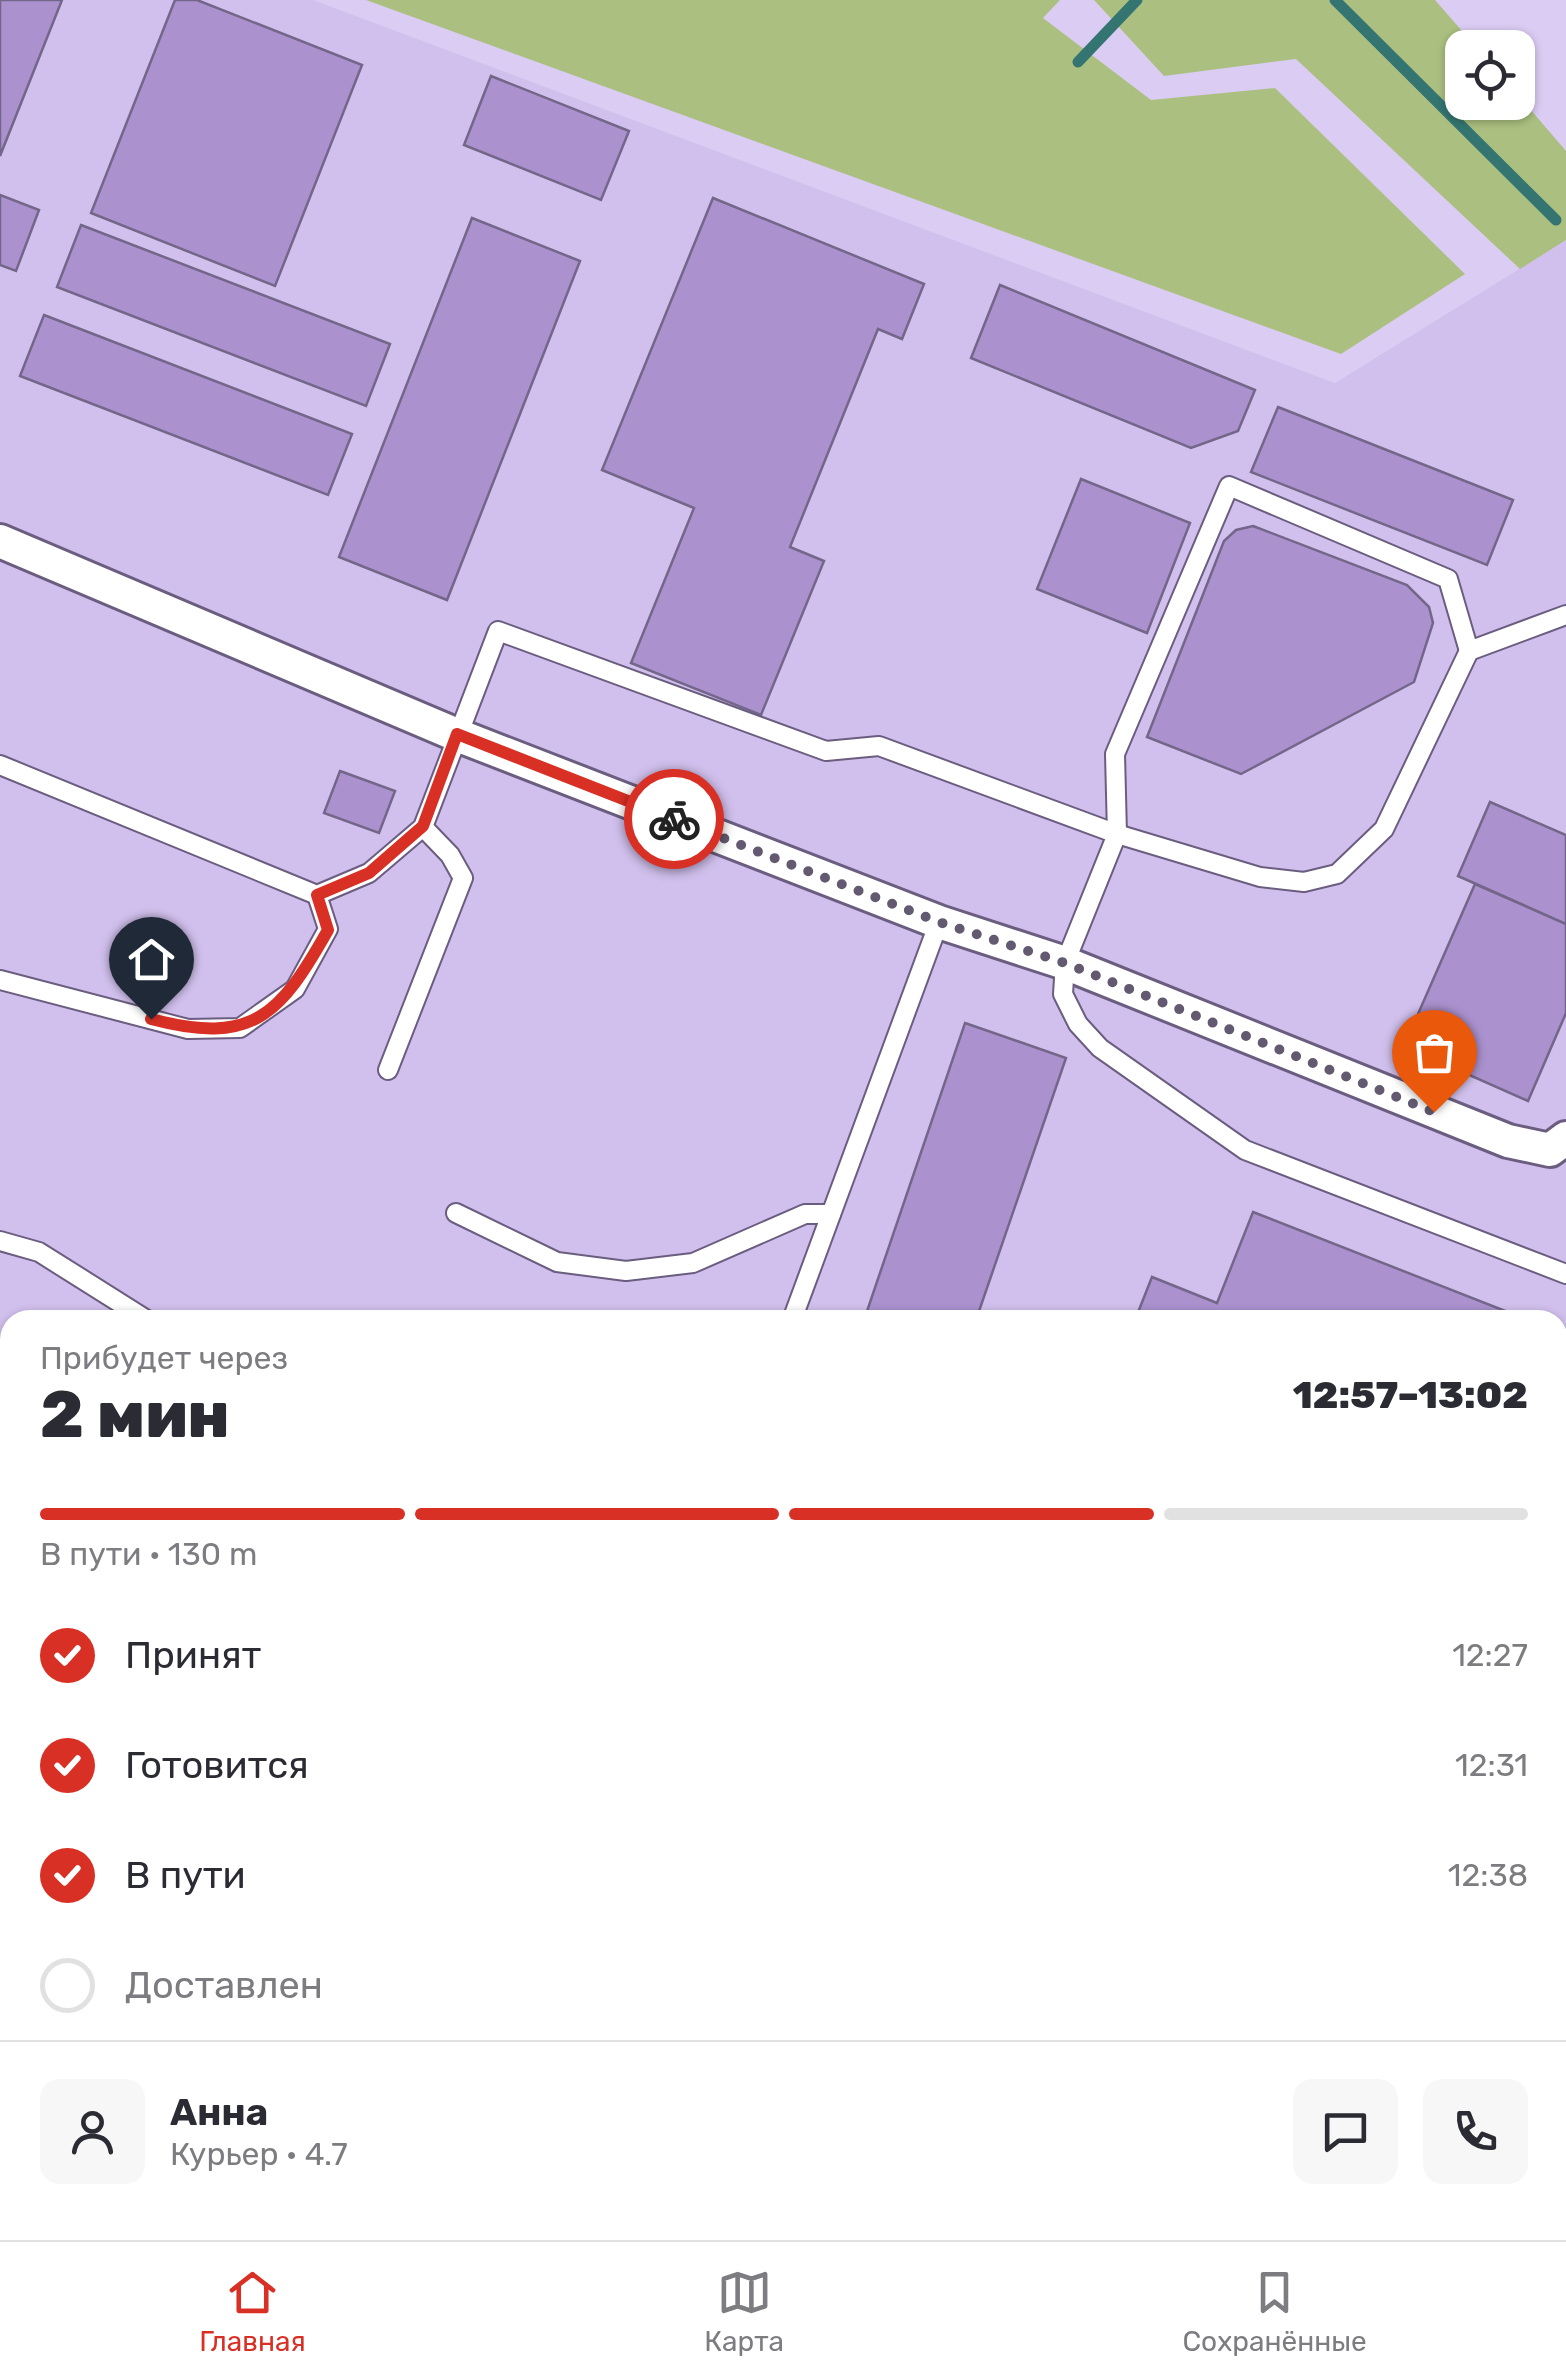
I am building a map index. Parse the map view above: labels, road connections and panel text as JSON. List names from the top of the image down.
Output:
{
  "page": {
    "heading": ["2 мин", "Прибудет через", "12:57–13:02"],
    "panel": ["Анна", "Курьер · 4.7"],
    "bar": "В пути · 130 m",
    "list": [
      ["Принят", "12:27"],
      ["Готовится", "12:31"],
      ["В пути", "12:38"],
      "Доставлен"
    ],
    "tabs": ["Главная", "Карта", "Сохранённые"]
  }
}
